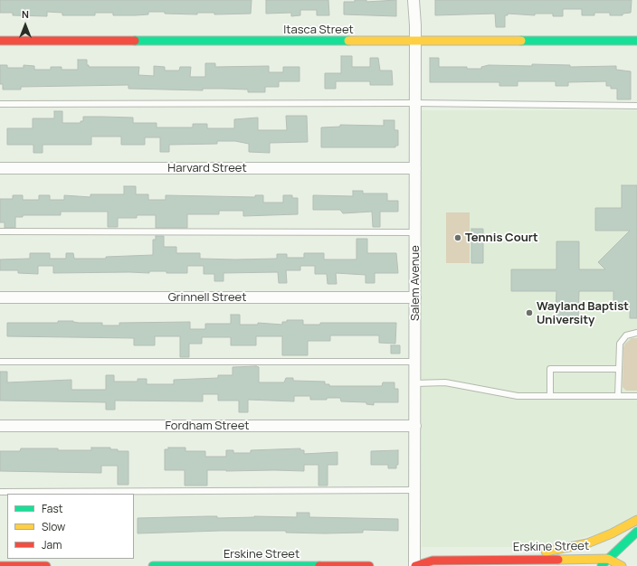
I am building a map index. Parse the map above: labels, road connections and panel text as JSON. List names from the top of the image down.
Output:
{
  "streets": {
    "main road": ["Itasca Street", "Erskine Street"],
    "street": [
      "Harvard Street",
      "Salem Avenue",
      "Grinnell Street",
      "Fordham Street"
    ]
  },
  "crossings": [
    ["Itasca Street", "Salem Avenue"],
    ["Harvard Street", "Salem Avenue"],
    ["Salem Avenue", "Grinnell Street"],
    ["Salem Avenue", "Fordham Street"],
    ["Salem Avenue", "Erskine Street"]
  ],
  "places": ["Tennis Court", "Wayland Baptist University"],
  "legend": ["Fast", "Slow", "Jam"],
  "north": "top"
}
